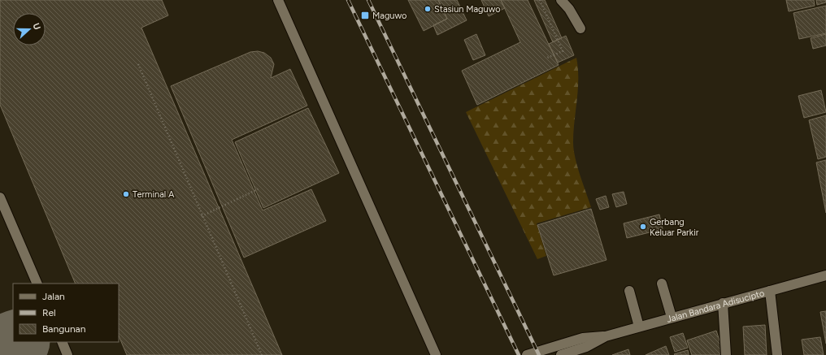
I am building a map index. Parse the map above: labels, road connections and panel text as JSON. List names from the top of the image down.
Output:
{
  "streets": {
    "street": ["Jalan Bandara Adisucipto"]
  },
  "places": {
    "other": ["Stasiun Maguwo", "Terminal A", "Gerbang Keluar Parkir"],
    "transit": ["Maguwo"]
  },
  "legend": ["Jalan", "Rel", "Bangunan"],
  "north": "right"
}
